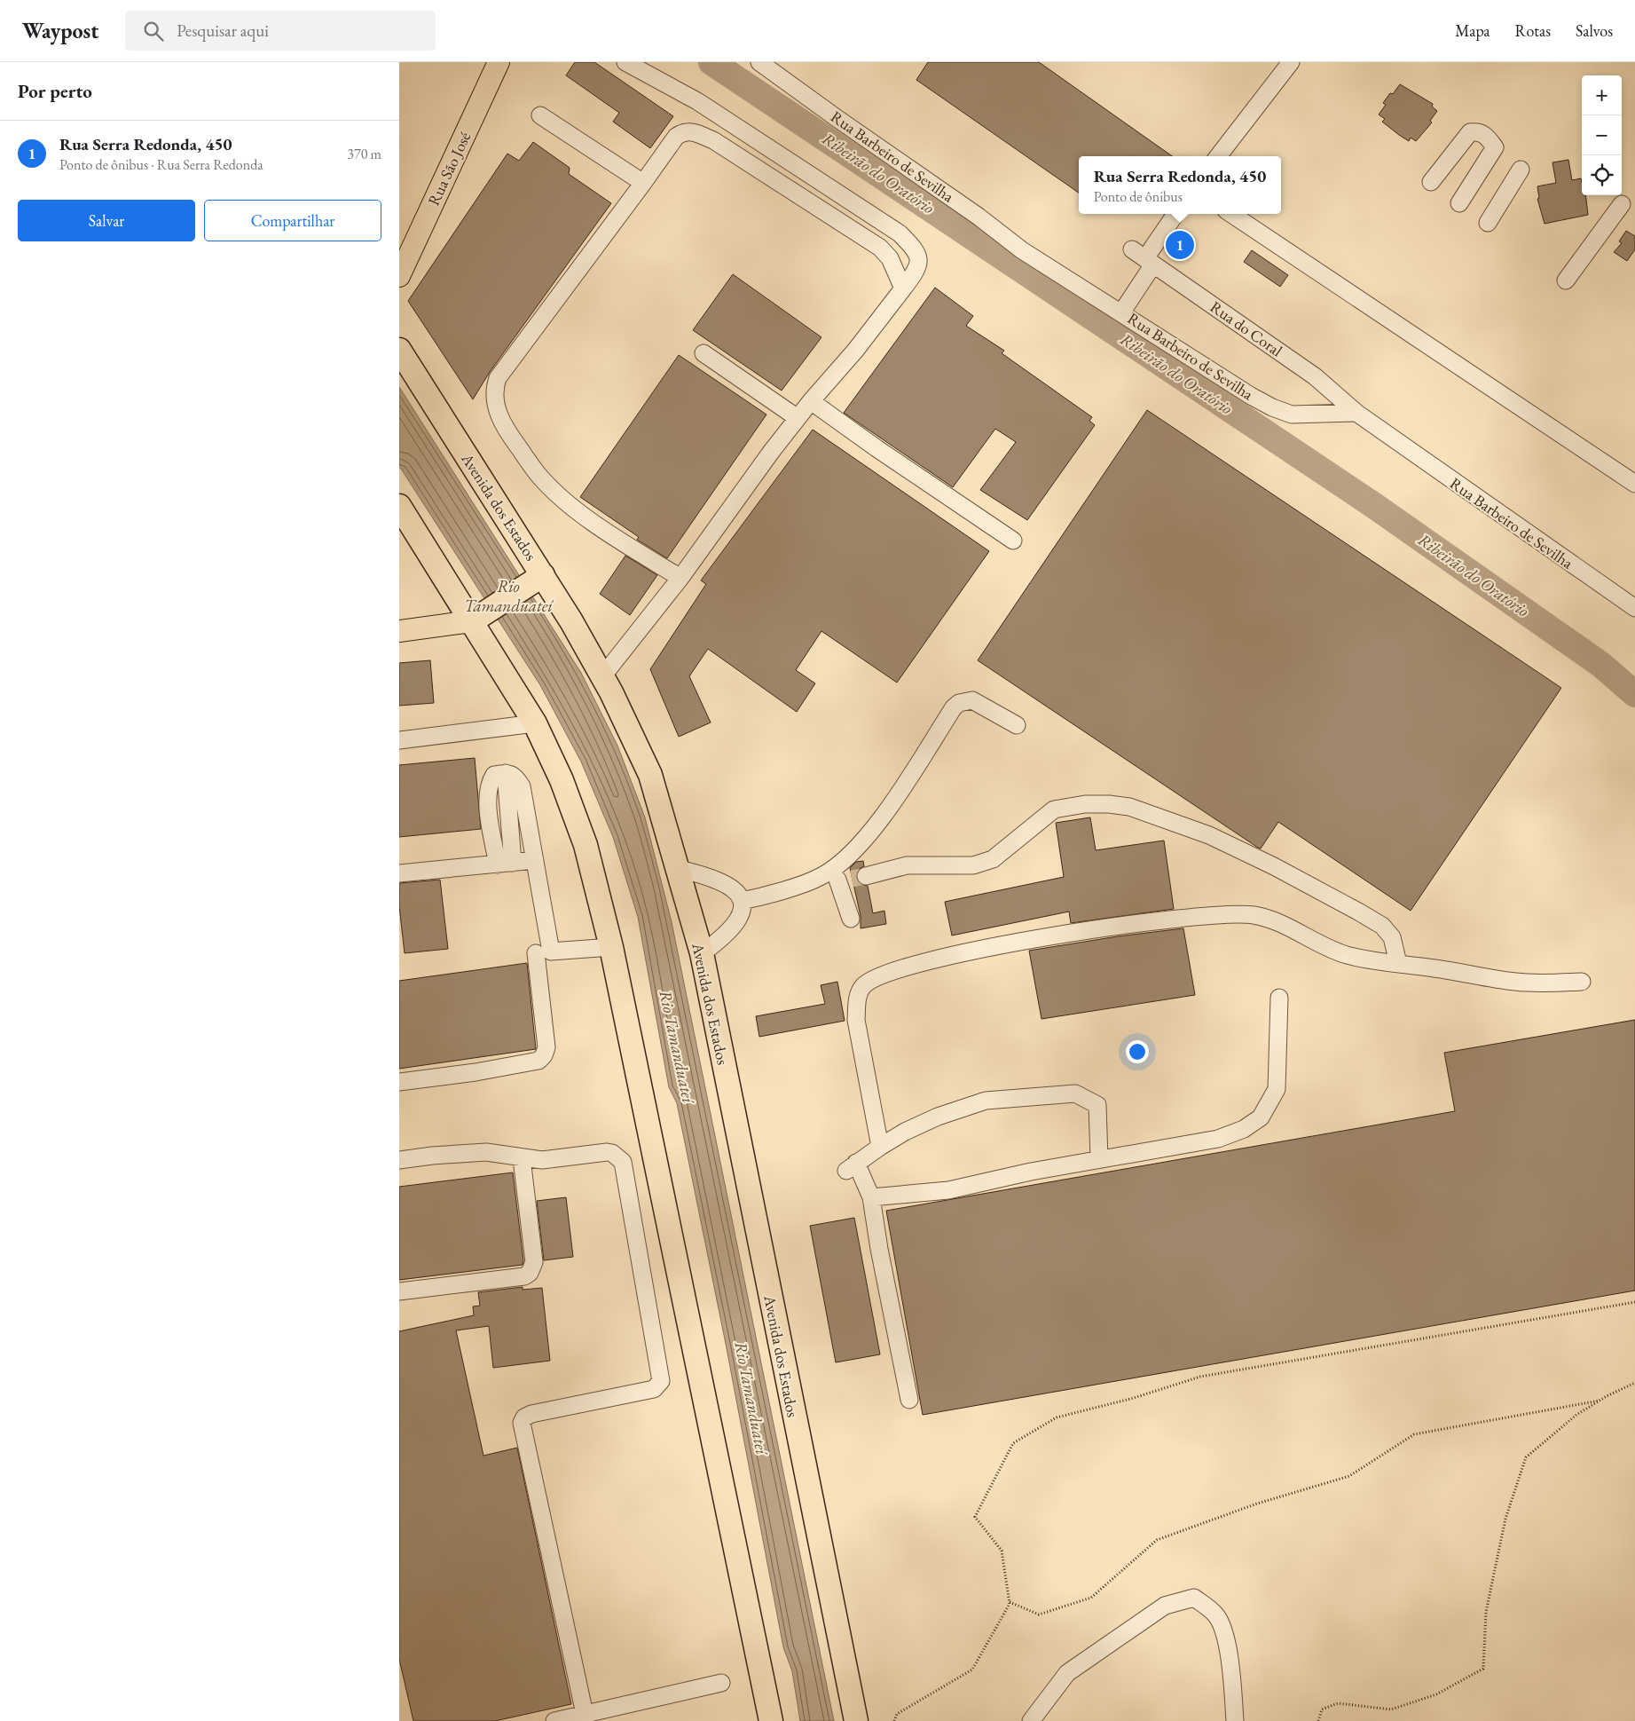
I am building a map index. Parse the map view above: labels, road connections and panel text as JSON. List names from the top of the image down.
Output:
{
  "streets": {
    "highway": ["Avenida dos Estados"],
    "main road": ["Rua São José"],
    "street": ["Rua Barbeiro de Sevilha", "Rua do Coral"]
  },
  "crossings": [
    ["Rua Barbeiro de Sevilha", "Rua do Coral"]
  ],
  "water": ["Ribeirão do Oratório", "Rio Tamanduateí"],
  "page": {
    "header": "Waypost",
    "search": "Pesquisar aqui",
    "nav": ["Mapa", "Rotas", "Salvos"],
    "heading": "Por perto",
    "map_buttons": ["+", "−"],
    "list": [
      {
        "mark": "1",
        "name": "Rua Serra Redonda, 450",
        "note": "Ponto de ônibus · Rua Serra Redonda",
        "value": "370 m"
      }
    ],
    "popup": ["Rua Serra Redonda, 450", "Ponto de ônibus"],
    "buttons": ["Salvar", "Compartilhar"],
    "pins": "1"
  }
}
